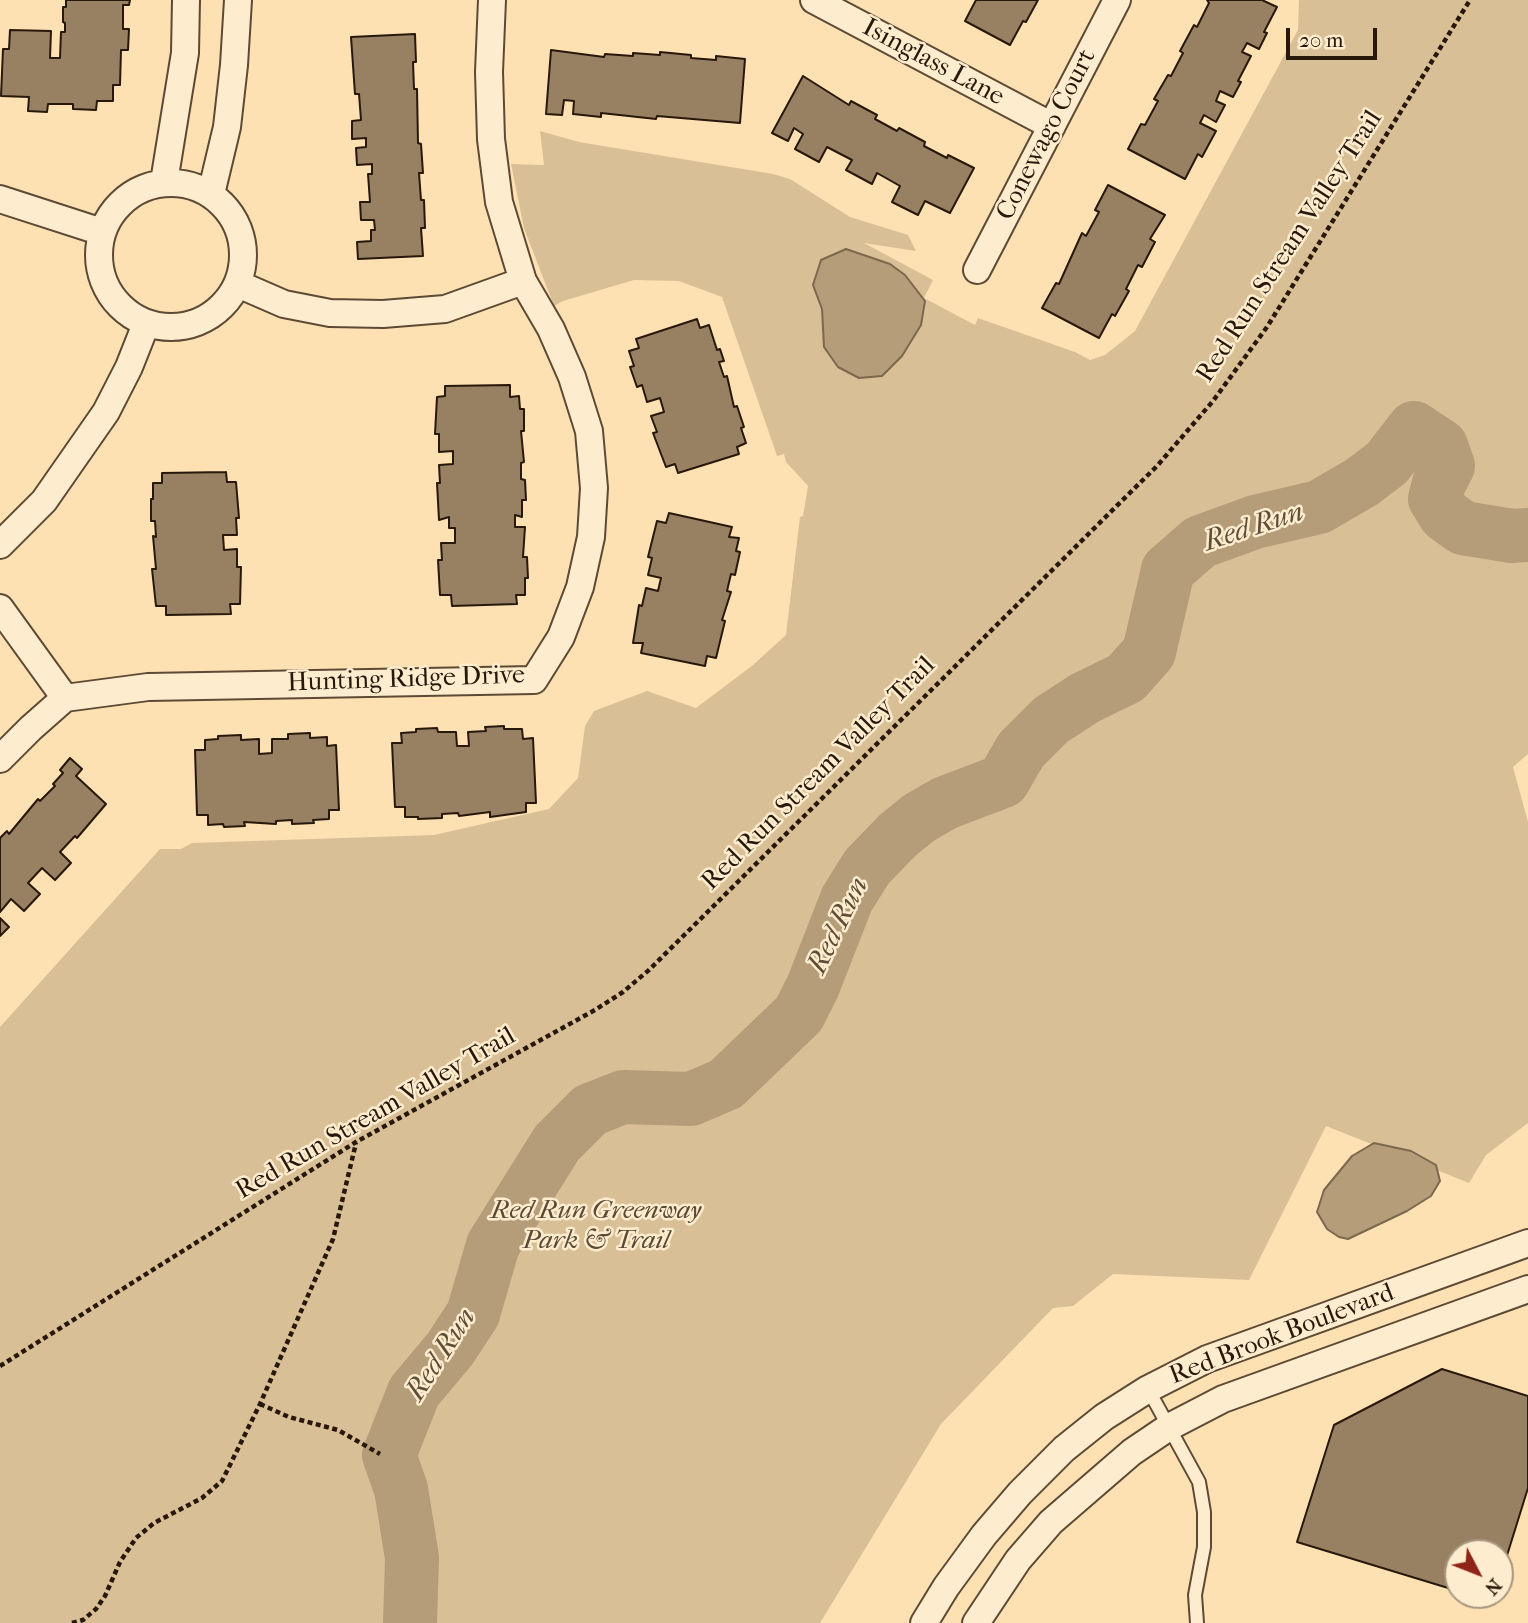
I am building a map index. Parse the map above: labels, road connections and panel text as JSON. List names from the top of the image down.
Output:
{
  "streets": {
    "street": [
      "Isinglass Lane",
      "Conewago Court",
      "Hunting Ridge Drive",
      "Red Brook Boulevard"
    ],
    "path": ["Red Run Stream Valley Trail"]
  },
  "crossings": [
    ["Isinglass Lane", "Conewago Court"]
  ],
  "water": ["Red Run"],
  "parks": ["Red Run Greenway Park & Trail"],
  "scale_bar": "20 m",
  "north": "bottom right"
}
